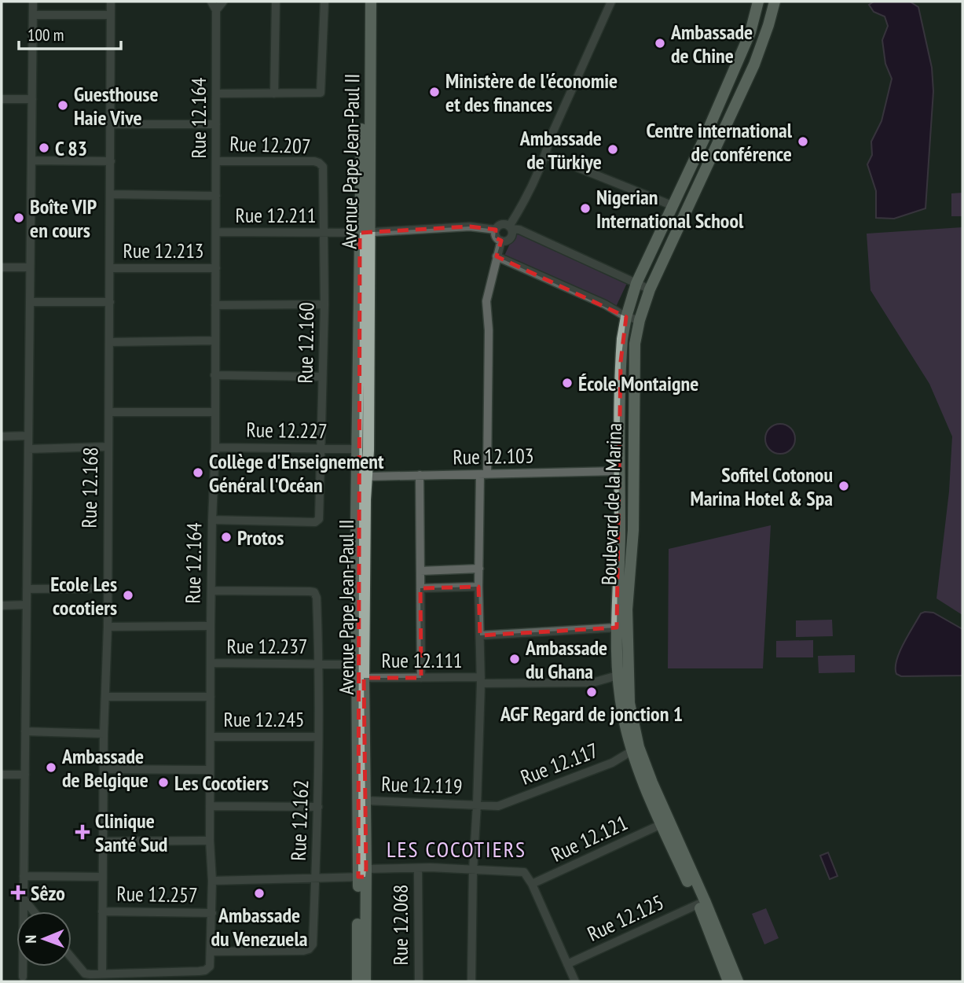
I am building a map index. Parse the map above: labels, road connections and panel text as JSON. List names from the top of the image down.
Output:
{
  "streets": {
    "main road": ["Avenue Pape Jean-Paul II", "Boulevard de la Marina"],
    "street": [
      "Rue 12.164",
      "Rue 12.207",
      "Rue 12.211",
      "Rue 12.213",
      "Rue 12.160",
      "Rue 12.227",
      "Rue 12.103",
      "Rue 12.168",
      "Rue 12.237",
      "Rue 12.111",
      "Rue 12.245",
      "Rue 12.117",
      "Rue 12.119",
      "Rue 12.162",
      "Rue 12.121",
      "Rue 12.257",
      "Rue 12.125",
      "Rue 12.068"
    ]
  },
  "crossings": [
    ["Rue 12.164", "Rue 12.207"],
    ["Rue 12.164", "Rue 12.211"],
    ["Rue 12.164", "Rue 12.213"],
    ["Rue 12.164", "Rue 12.160"],
    ["Rue 12.164", "Rue 12.227"],
    ["Rue 12.164", "Rue 12.237"],
    ["Rue 12.164", "Rue 12.245"],
    ["Rue 12.164", "Rue 12.162"],
    ["Rue 12.164", "Rue 12.257"],
    ["Rue 12.207", "Rue 12.160"],
    ["Avenue Pape Jean-Paul II", "Rue 12.211"],
    ["Avenue Pape Jean-Paul II", "Rue 12.227"],
    ["Avenue Pape Jean-Paul II", "Rue 12.103"],
    ["Avenue Pape Jean-Paul II", "Rue 12.237"],
    ["Avenue Pape Jean-Paul II", "Rue 12.111"],
    ["Avenue Pape Jean-Paul II", "Rue 12.119"],
    ["Rue 12.211", "Rue 12.160"],
    ["Rue 12.213", "Rue 12.168"],
    ["Rue 12.160", "Rue 12.227"],
    ["Rue 12.103", "Boulevard de la Marina"],
    ["Rue 12.168", "Rue 12.257"],
    ["Boulevard de la Marina", "Rue 12.111"],
    ["Boulevard de la Marina", "Rue 12.117"],
    ["Boulevard de la Marina", "Rue 12.121"],
    ["Boulevard de la Marina", "Rue 12.125"],
    ["Rue 12.237", "Rue 12.162"],
    ["Rue 12.245", "Rue 12.162"],
    ["Rue 12.117", "Rue 12.119"]
  ],
  "districts": ["LES COCOTIERS"],
  "places": {
    "other": [
      "Ambassade de Chine",
      "Ministère de l'économie et des finances",
      "Guesthouse Haie Vive",
      "Centre international de conférence",
      "C 83",
      "Ambassade de Türkiye",
      "Nigerian International School",
      "Boîte VIP en cours",
      "École Montaigne",
      "Collège d'Enseignement Général l'Océan",
      "Sofitel Cotonou Marina Hotel & Spa",
      "Protos",
      "Ecole Les cocotiers",
      "Ambassade du Ghana",
      "AGF Regard de jonction 1",
      "Ambassade de Belgique",
      "Les Cocotiers",
      "Ambassade du Venezuela"
    ],
    "health": ["Clinique Santé Sud", "Sêzo"]
  },
  "scale_bar": "100 m",
  "north": "left"
}
